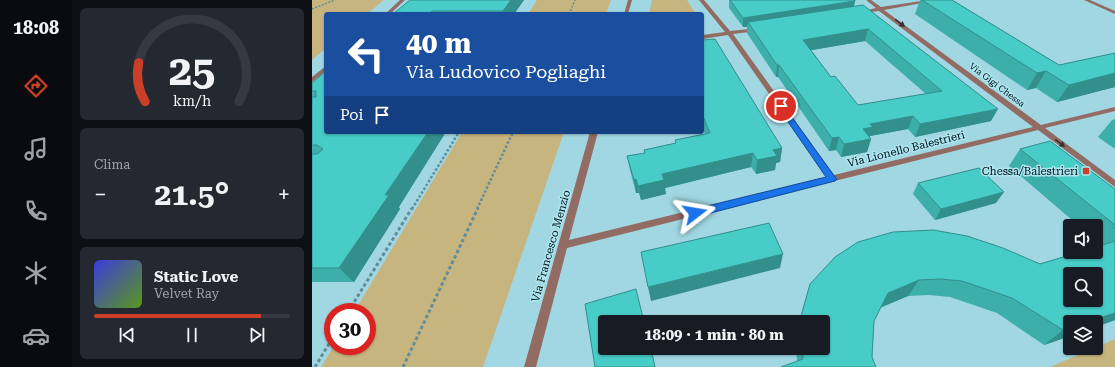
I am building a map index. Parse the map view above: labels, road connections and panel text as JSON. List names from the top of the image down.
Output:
{
  "streets": {
    "street": ["Via Gigi Chessa", "Via Lionello Balestrieri", "Via Francesco Menzio"]
  },
  "crossings": [
    ["Via Gigi Chessa", "Via Lionello Balestrieri"],
    ["Via Lionello Balestrieri", "Via Francesco Menzio"]
  ],
  "one_way": ["Via Gigi Chessa"],
  "places": {
    "transit": ["Chessa/Balestrieri"]
  },
  "page": {
    "tabs": "18:08",
    "turn": ["40 m", "Via Ludovico Pogliaghi"],
    "then": "Poi",
    "tile": "Clima",
    "heat": ["−", "21.5°", "+"],
    "song": ["Static Love", "Velvet Ray"],
    "limit": "30",
    "trip": "18:09 · 1 min · 80 m",
    "gauge": ["25", "km/h"]
  }
}
